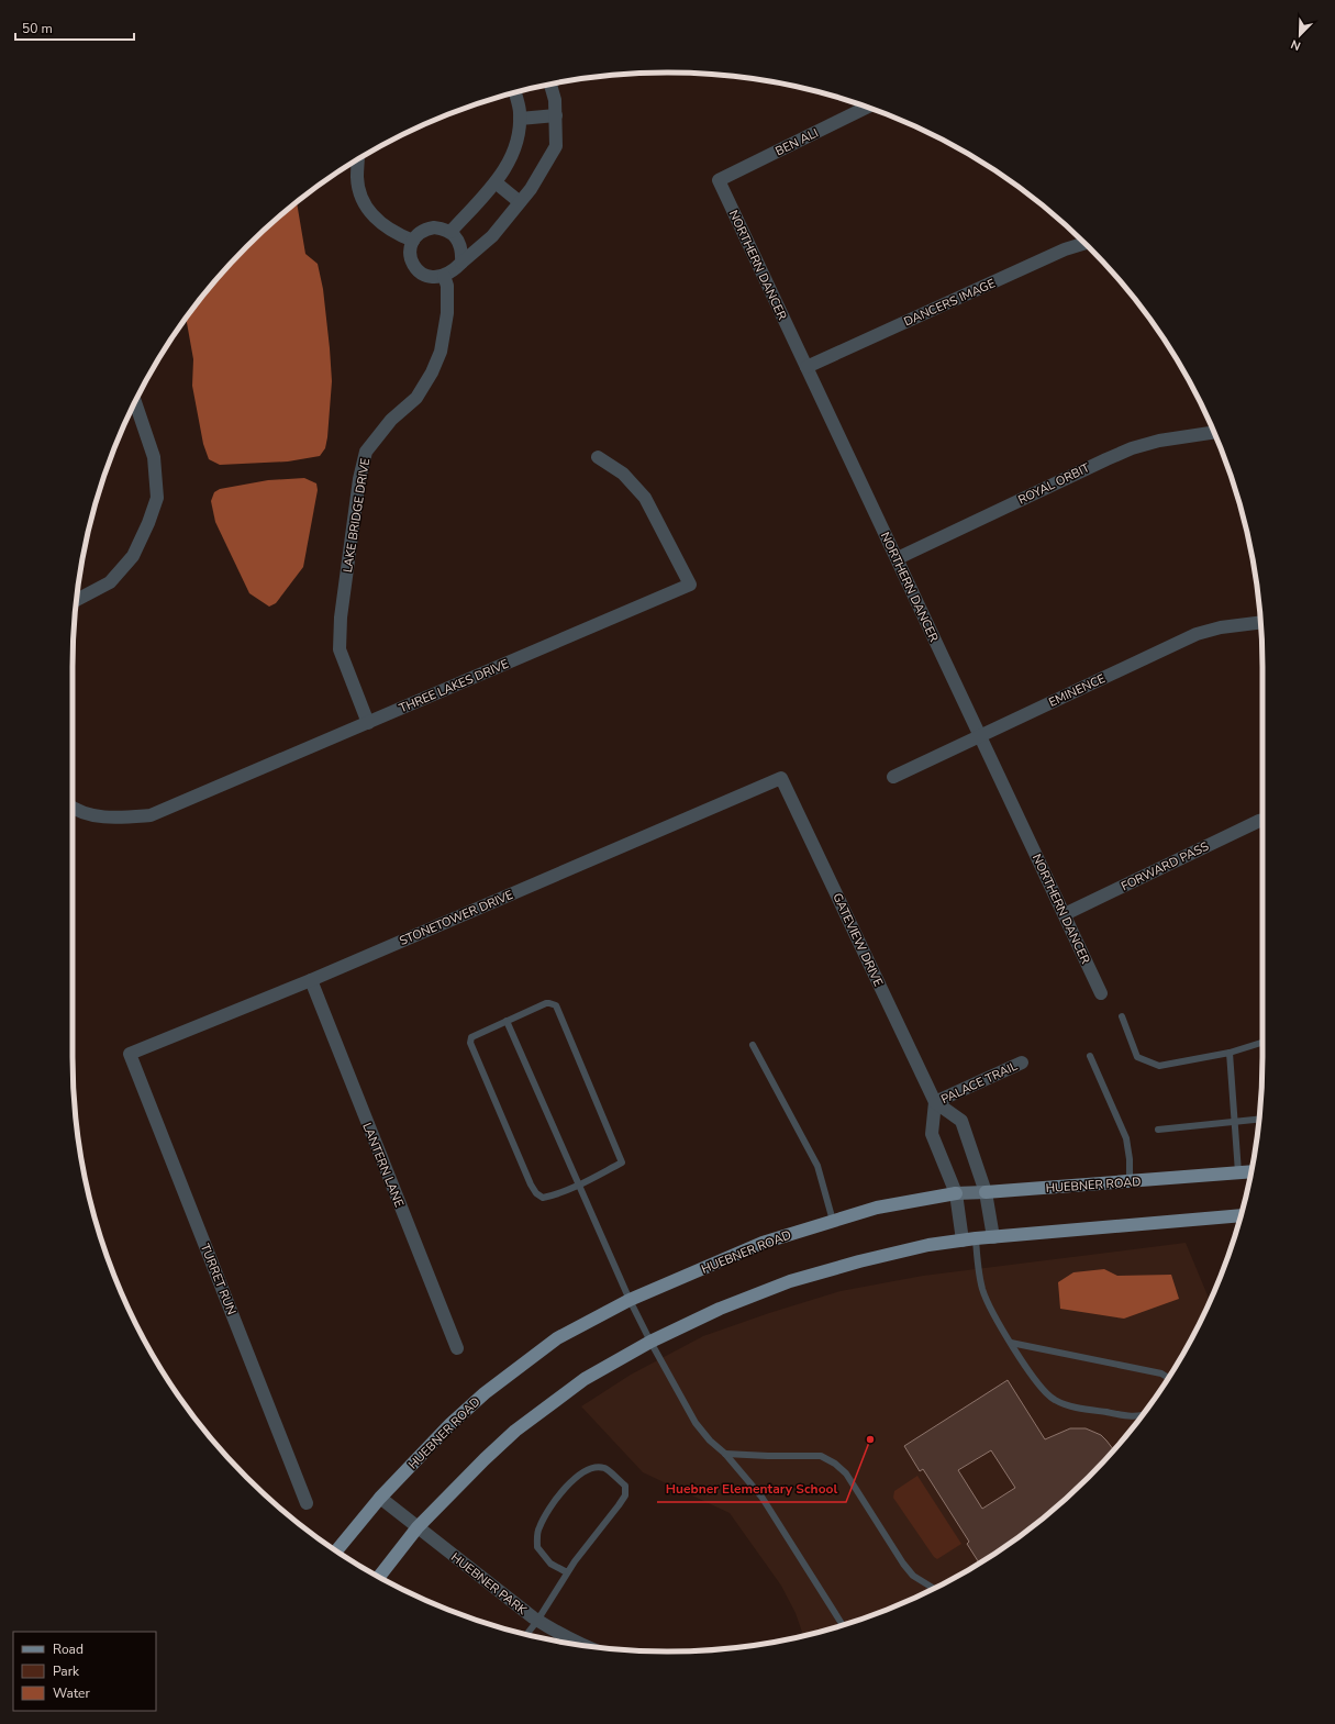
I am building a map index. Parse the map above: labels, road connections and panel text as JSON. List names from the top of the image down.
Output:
{
  "streets": {
    "main road": ["HUEBNER ROAD"],
    "street": [
      "BEN ALI",
      "NORTHERN DANCER",
      "DANCERS IMAGE",
      "ROYAL ORBIT",
      "LAKE BRIDGE DRIVE",
      "THREE LAKES DRIVE",
      "EMINENCE",
      "FORWARD PASS",
      "STONETOWER DRIVE",
      "GATEVIEW DRIVE",
      "PALACE TRAIL",
      "LANTERN LANE",
      "TURRET RUN",
      "HUEBNER PARK"
    ]
  },
  "crossings": [
    ["BEN ALI", "NORTHERN DANCER"],
    ["NORTHERN DANCER", "DANCERS IMAGE"],
    ["NORTHERN DANCER", "ROYAL ORBIT"],
    ["NORTHERN DANCER", "EMINENCE"],
    ["NORTHERN DANCER", "FORWARD PASS"],
    ["LAKE BRIDGE DRIVE", "THREE LAKES DRIVE"],
    ["STONETOWER DRIVE", "GATEVIEW DRIVE"],
    ["STONETOWER DRIVE", "LANTERN LANE"],
    ["STONETOWER DRIVE", "TURRET RUN"],
    ["GATEVIEW DRIVE", "PALACE TRAIL"],
    ["GATEVIEW DRIVE", "HUEBNER ROAD"],
    ["HUEBNER ROAD", "HUEBNER PARK"]
  ],
  "places": ["Huebner Elementary School"],
  "legend": ["Road", "Park", "Water"],
  "scale_bar": "50 m",
  "north": "bottom left"
}
